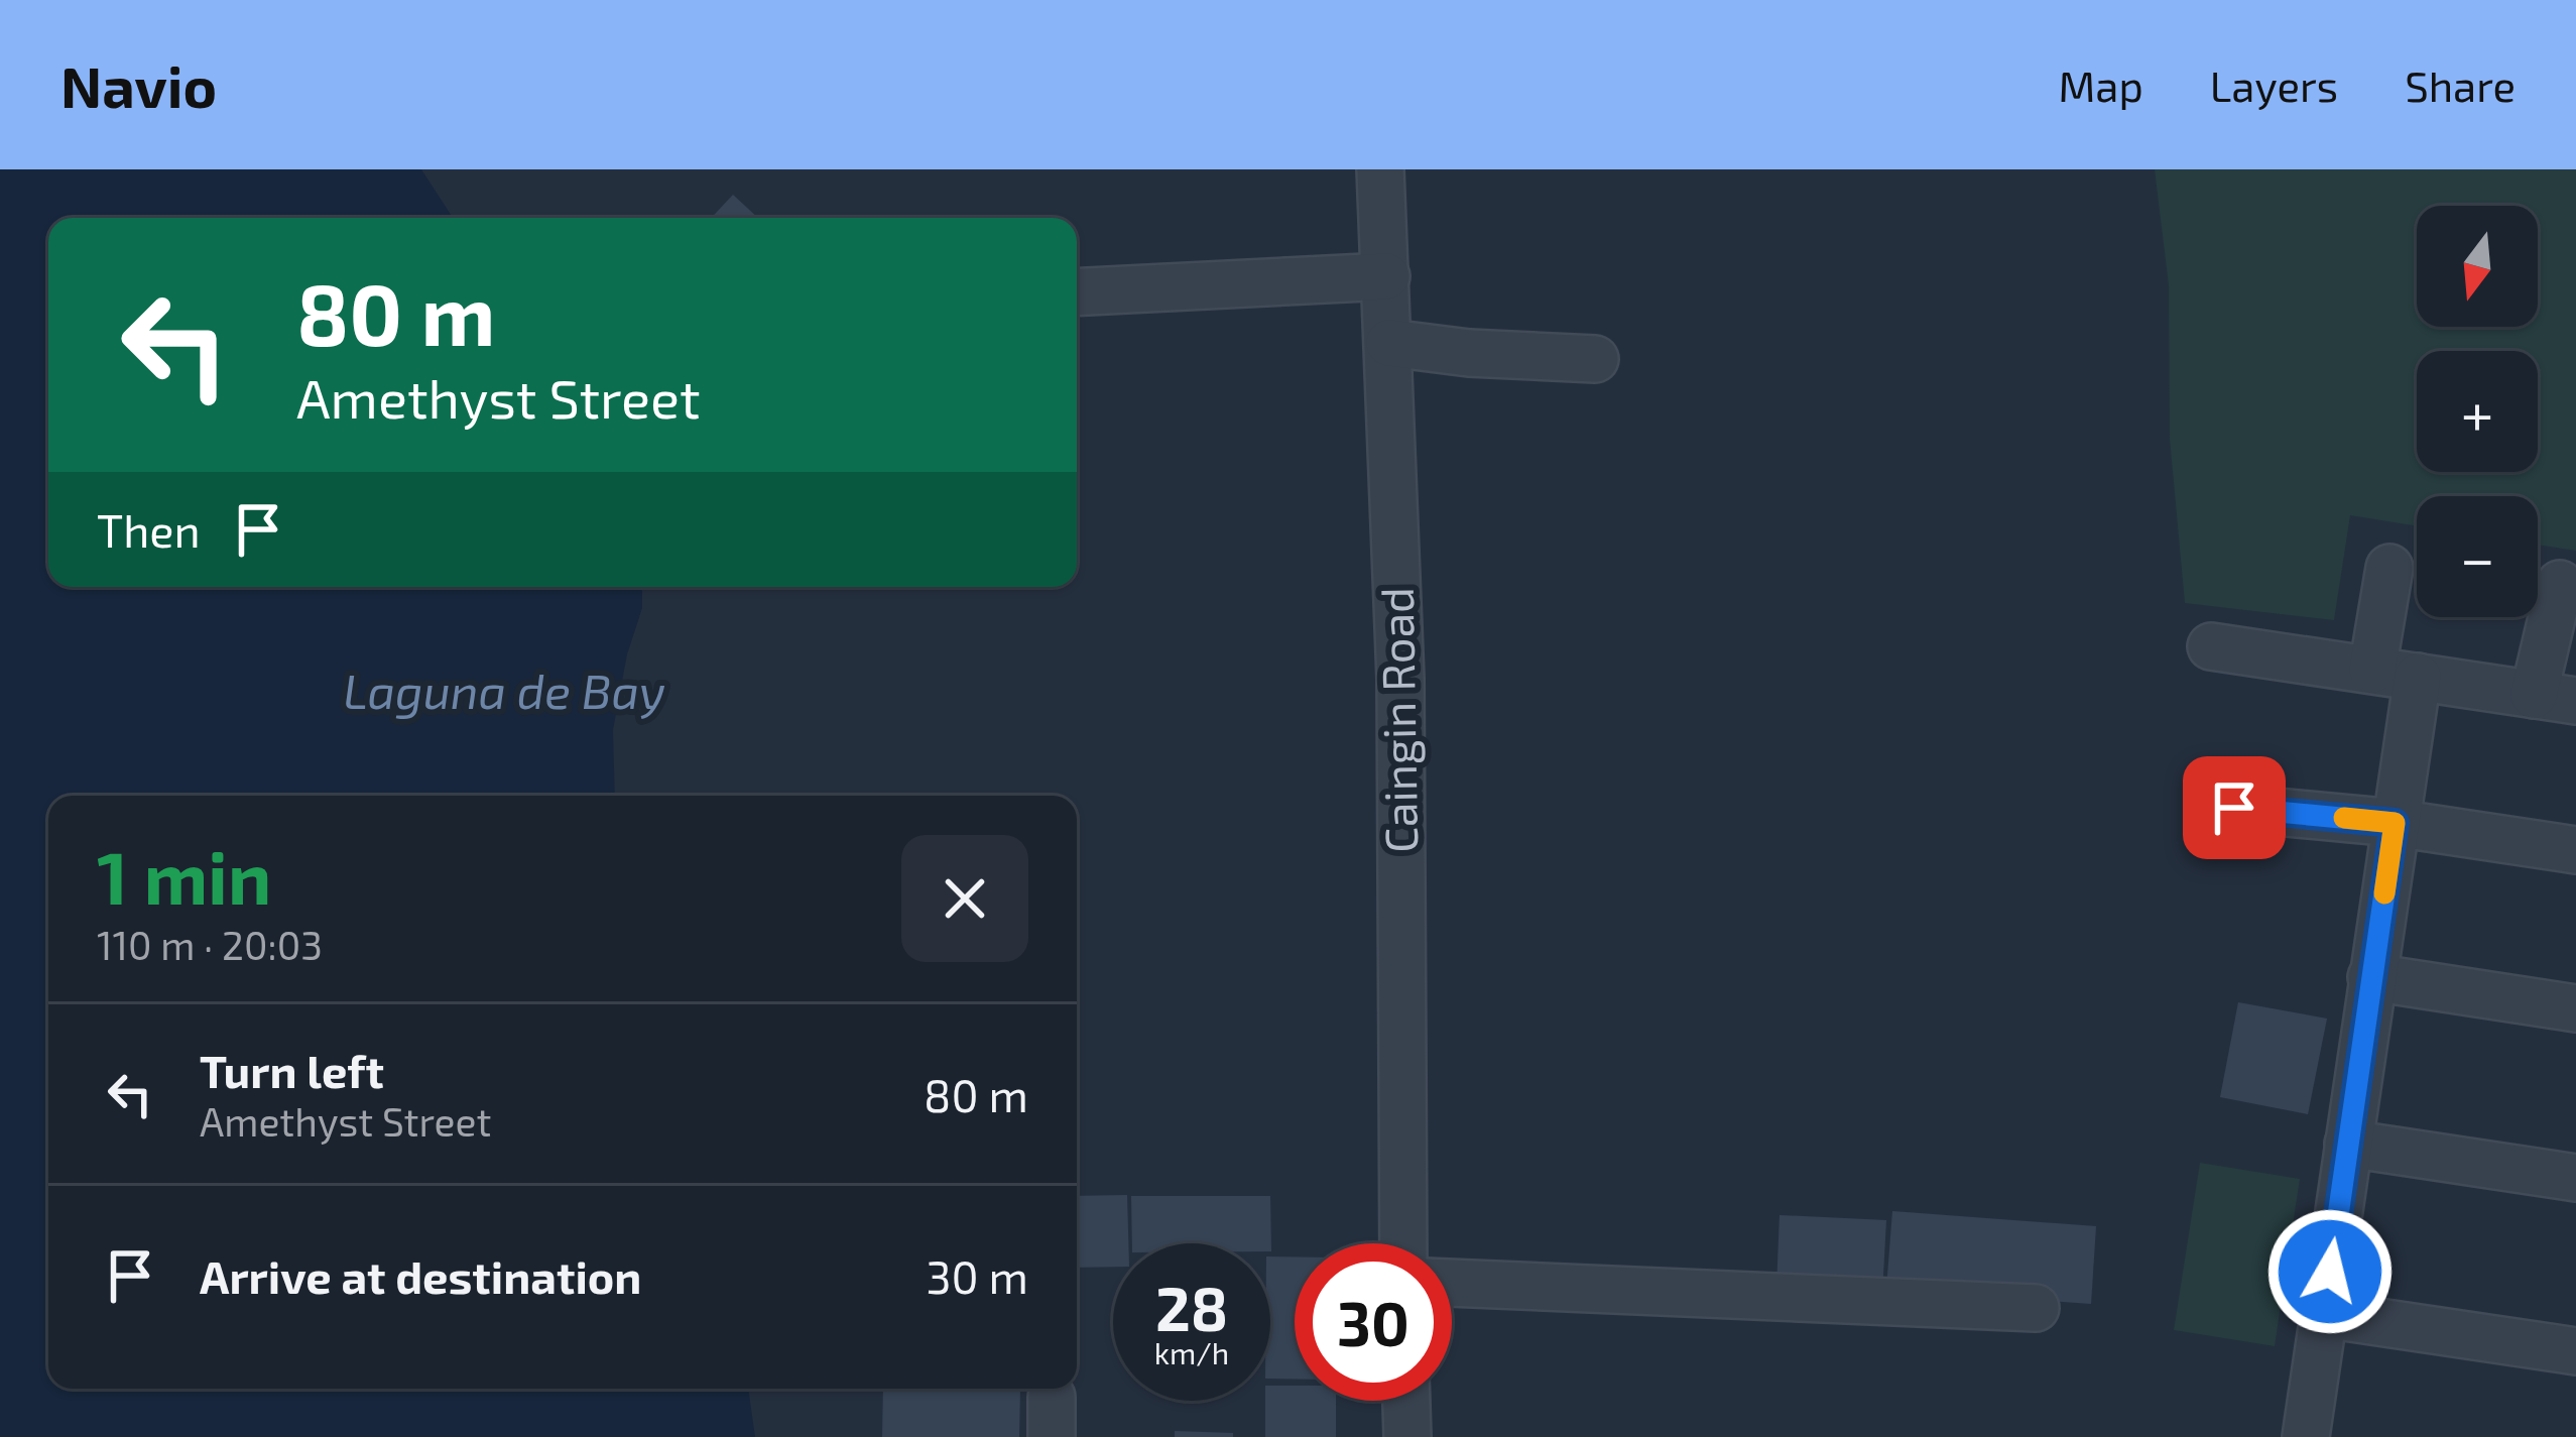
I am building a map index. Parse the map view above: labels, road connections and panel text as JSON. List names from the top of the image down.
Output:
{
  "streets": {
    "street": ["Caingin Road"]
  },
  "water": ["Laguna de Bay"],
  "north": "bottom",
  "page": {
    "header": "Navio",
    "nav": ["Map", "Layers", "Share"],
    "map_buttons": ["+", "−"],
    "turn": ["80 m", "Amethyst Street"],
    "then": "Then",
    "heading": ["1 min", "110 m · 20:03"],
    "list": [
      {
        "name": "Turn left",
        "note": "Amethyst Street",
        "value": "80 m"
      },
      {
        "name": "Arrive at destination",
        "value": "30 m"
      }
    ],
    "speed": "28 km/h",
    "limit": "30"
  }
}
